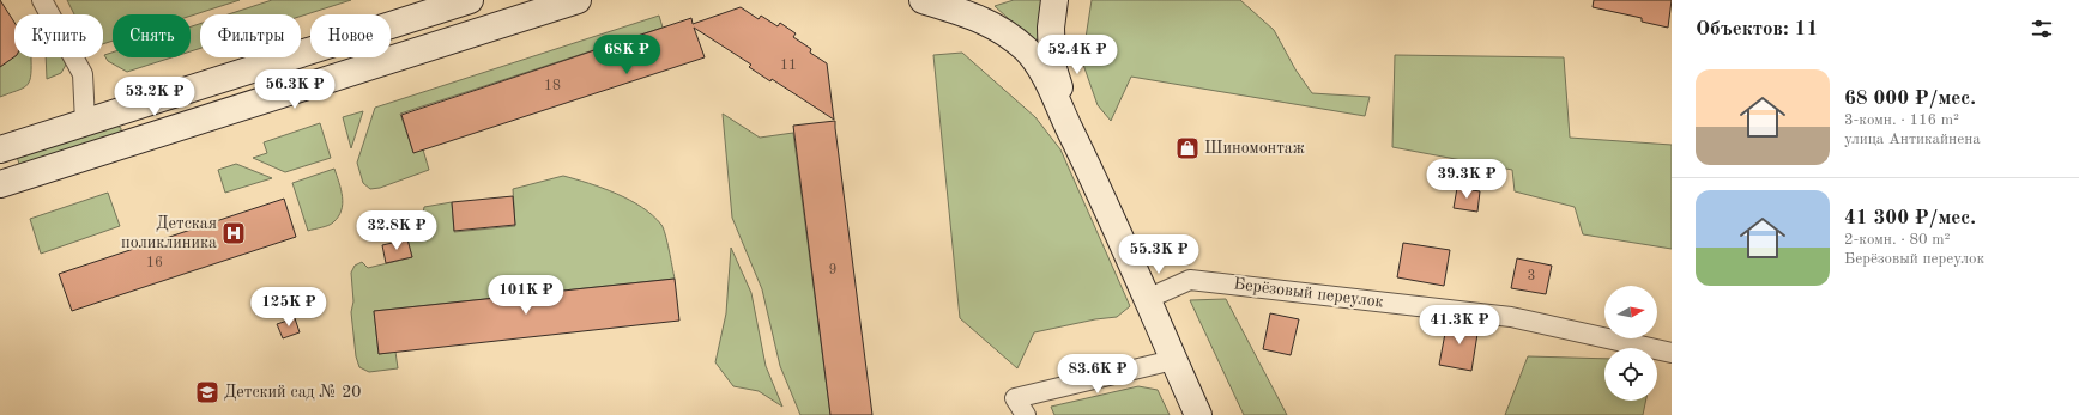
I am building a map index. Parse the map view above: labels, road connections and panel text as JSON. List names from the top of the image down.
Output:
{
  "streets": {
    "street": ["Берёзовый переулок"]
  },
  "places": {
    "shop": ["Шиномонтаж"],
    "hospital": ["Детская поликлиника"],
    "school or university": ["Детский сад № 20"]
  },
  "house_numbers": [
    "11",
    "18",
    "16",
    "9",
    "3"
  ],
  "north": "right",
  "page": {
    "heading": "Объектов: 11",
    "chip": [
      "Купить",
      "Снять",
      "Фильтры",
      "Новое"
    ],
    "price": [
      "68K ₽",
      "52.4K ₽",
      "56.3K ₽",
      "53.2K ₽",
      "39.3K ₽",
      "32.8K ₽",
      "55.3K ₽",
      "101K ₽",
      "125K ₽",
      "41.3K ₽",
      "83.6K ₽"
    ],
    "list": [
      {
        "name": "68 000 ₽/мес.",
        "note": "3-комн. · 116 m² · улица Антикайнена"
      },
      {
        "name": "41 300 ₽/мес.",
        "note": "2-комн. · 80 m² · Берёзовый переулок"
      }
    ]
  }
}
